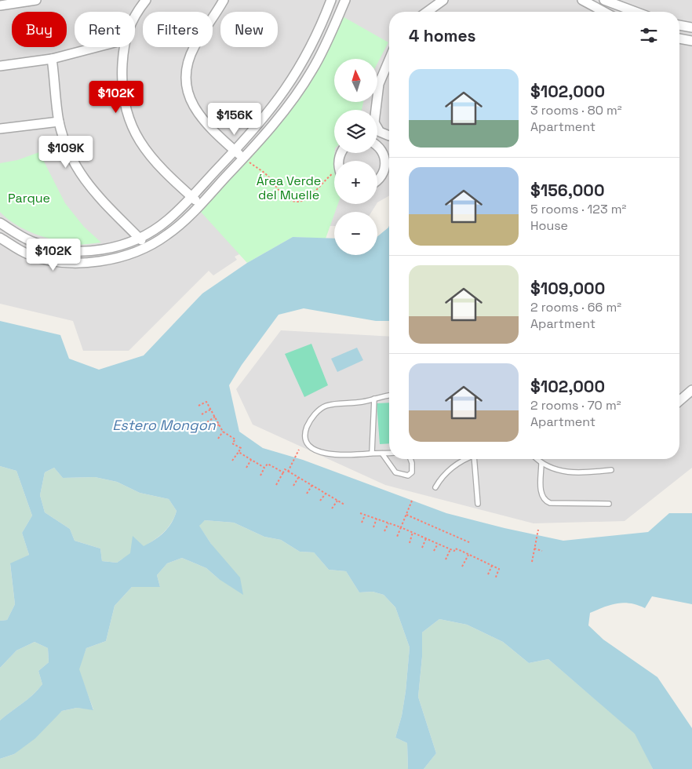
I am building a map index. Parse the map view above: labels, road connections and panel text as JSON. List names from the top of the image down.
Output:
{
  "water": ["Estero Mongon"],
  "parks": ["Área Verde del Muelle", "Parque"],
  "north": "top",
  "page": {
    "chip": [
      "Buy",
      "Rent",
      "Filters",
      "New"
    ],
    "heading": "4 homes",
    "map_buttons": ["+", "−"],
    "list": [
      {
        "name": "$102,000",
        "note": "3 rooms · 80 m² · Apartment"
      },
      {
        "name": "$156,000",
        "note": "5 rooms · 123 m² · House"
      },
      {
        "name": "$109,000",
        "note": "2 rooms · 66 m² · Apartment"
      },
      {
        "name": "$102,000",
        "note": "2 rooms · 70 m² · Apartment"
      }
    ],
    "price": [
      "$102K",
      "$156K",
      "$109K",
      "$102K"
    ]
  }
}
